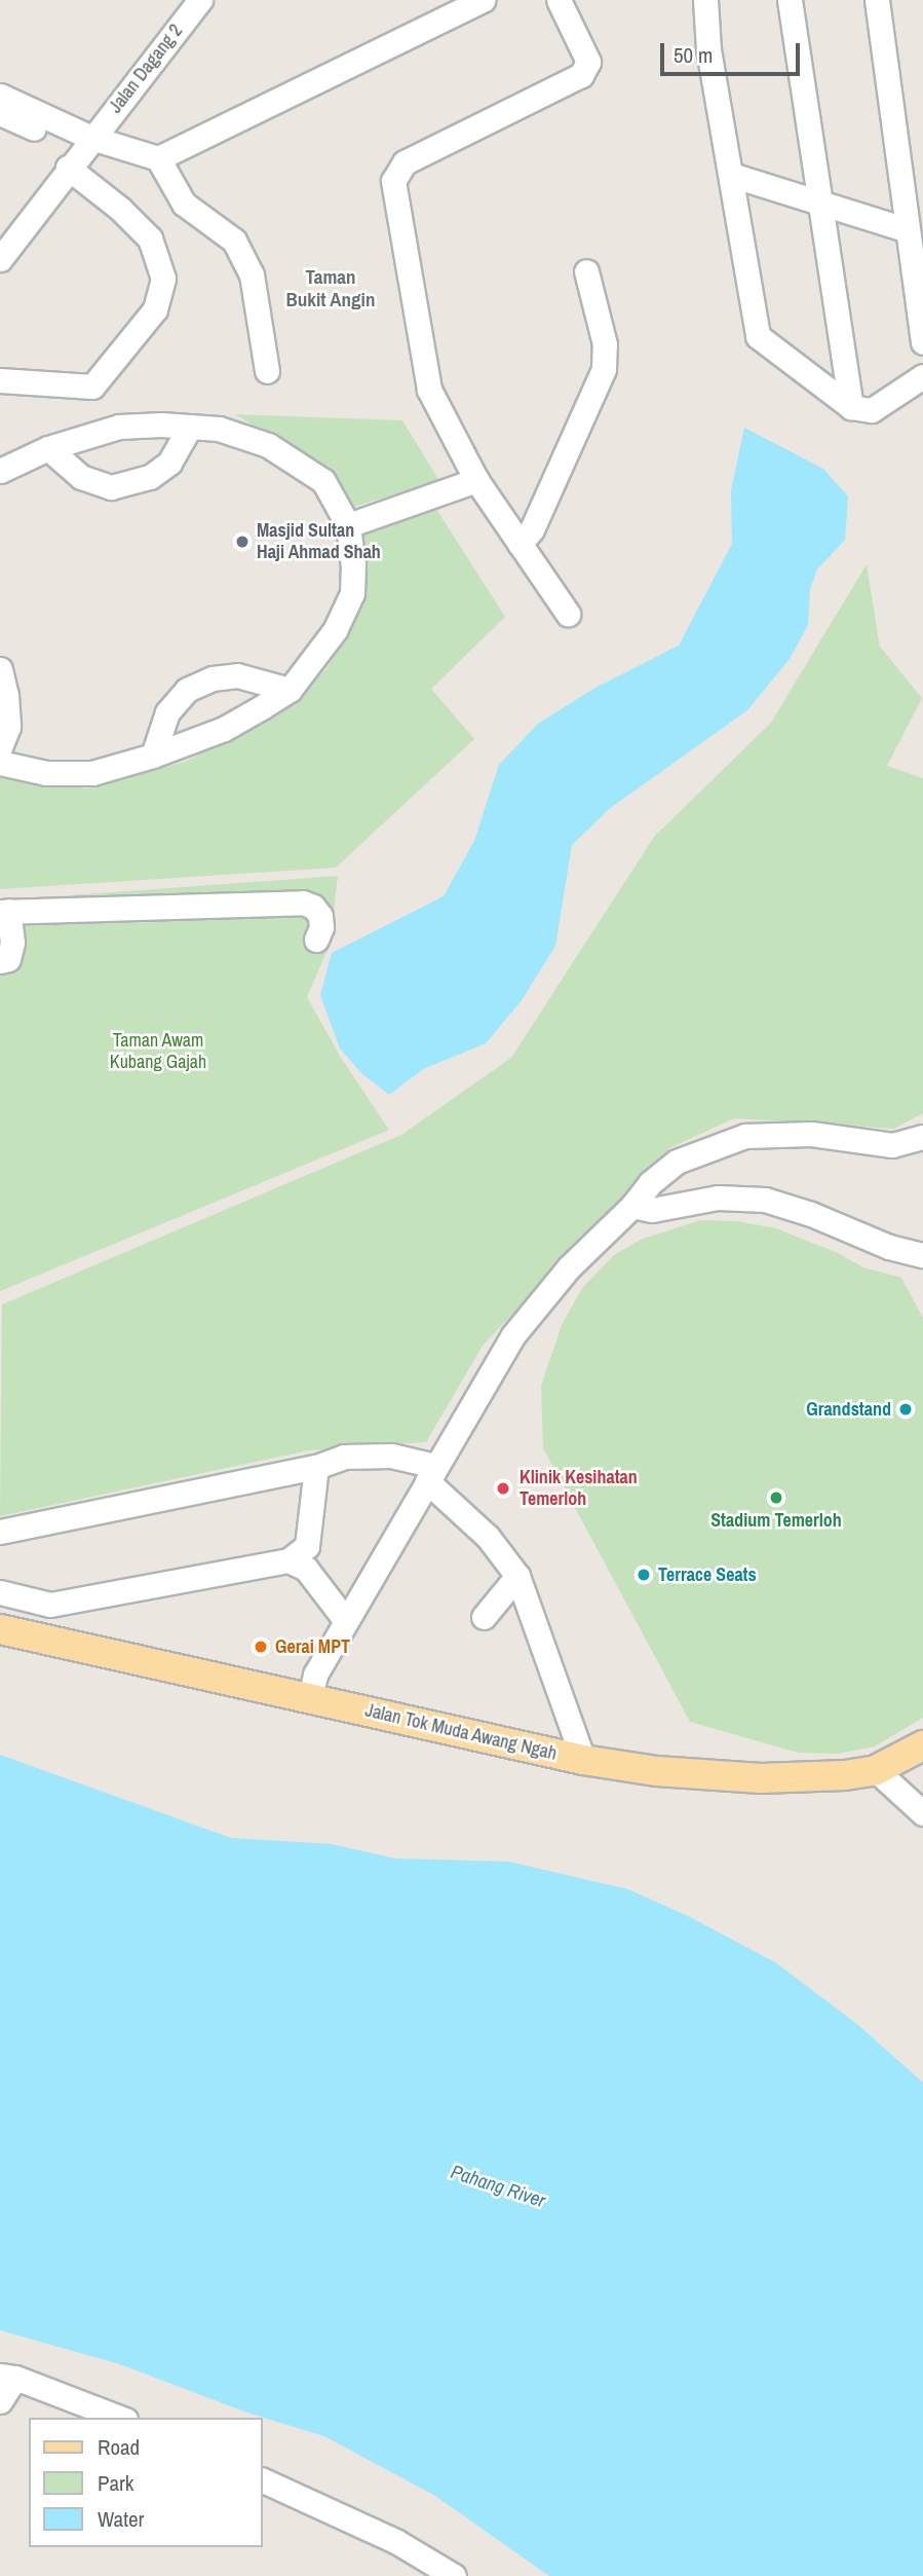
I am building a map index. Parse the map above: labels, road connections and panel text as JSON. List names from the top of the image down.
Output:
{
  "streets": {
    "main road": ["Jalan Tok Muda Awang Ngah"],
    "street": ["Jalan Dagang 2"]
  },
  "districts": ["Taman Bukit Angin"],
  "water": ["Pahang River"],
  "parks": ["Taman Awam Kubang Gajah"],
  "places": [
    "Masjid Sultan Haji Ahmad Shah",
    "Grandstand",
    "Klinik Kesihatan Temerloh",
    "Stadium Temerloh",
    "Terrace Seats",
    "Gerai MPT"
  ],
  "legend": ["Road", "Park", "Water"],
  "scale_bar": "50 m"
}
